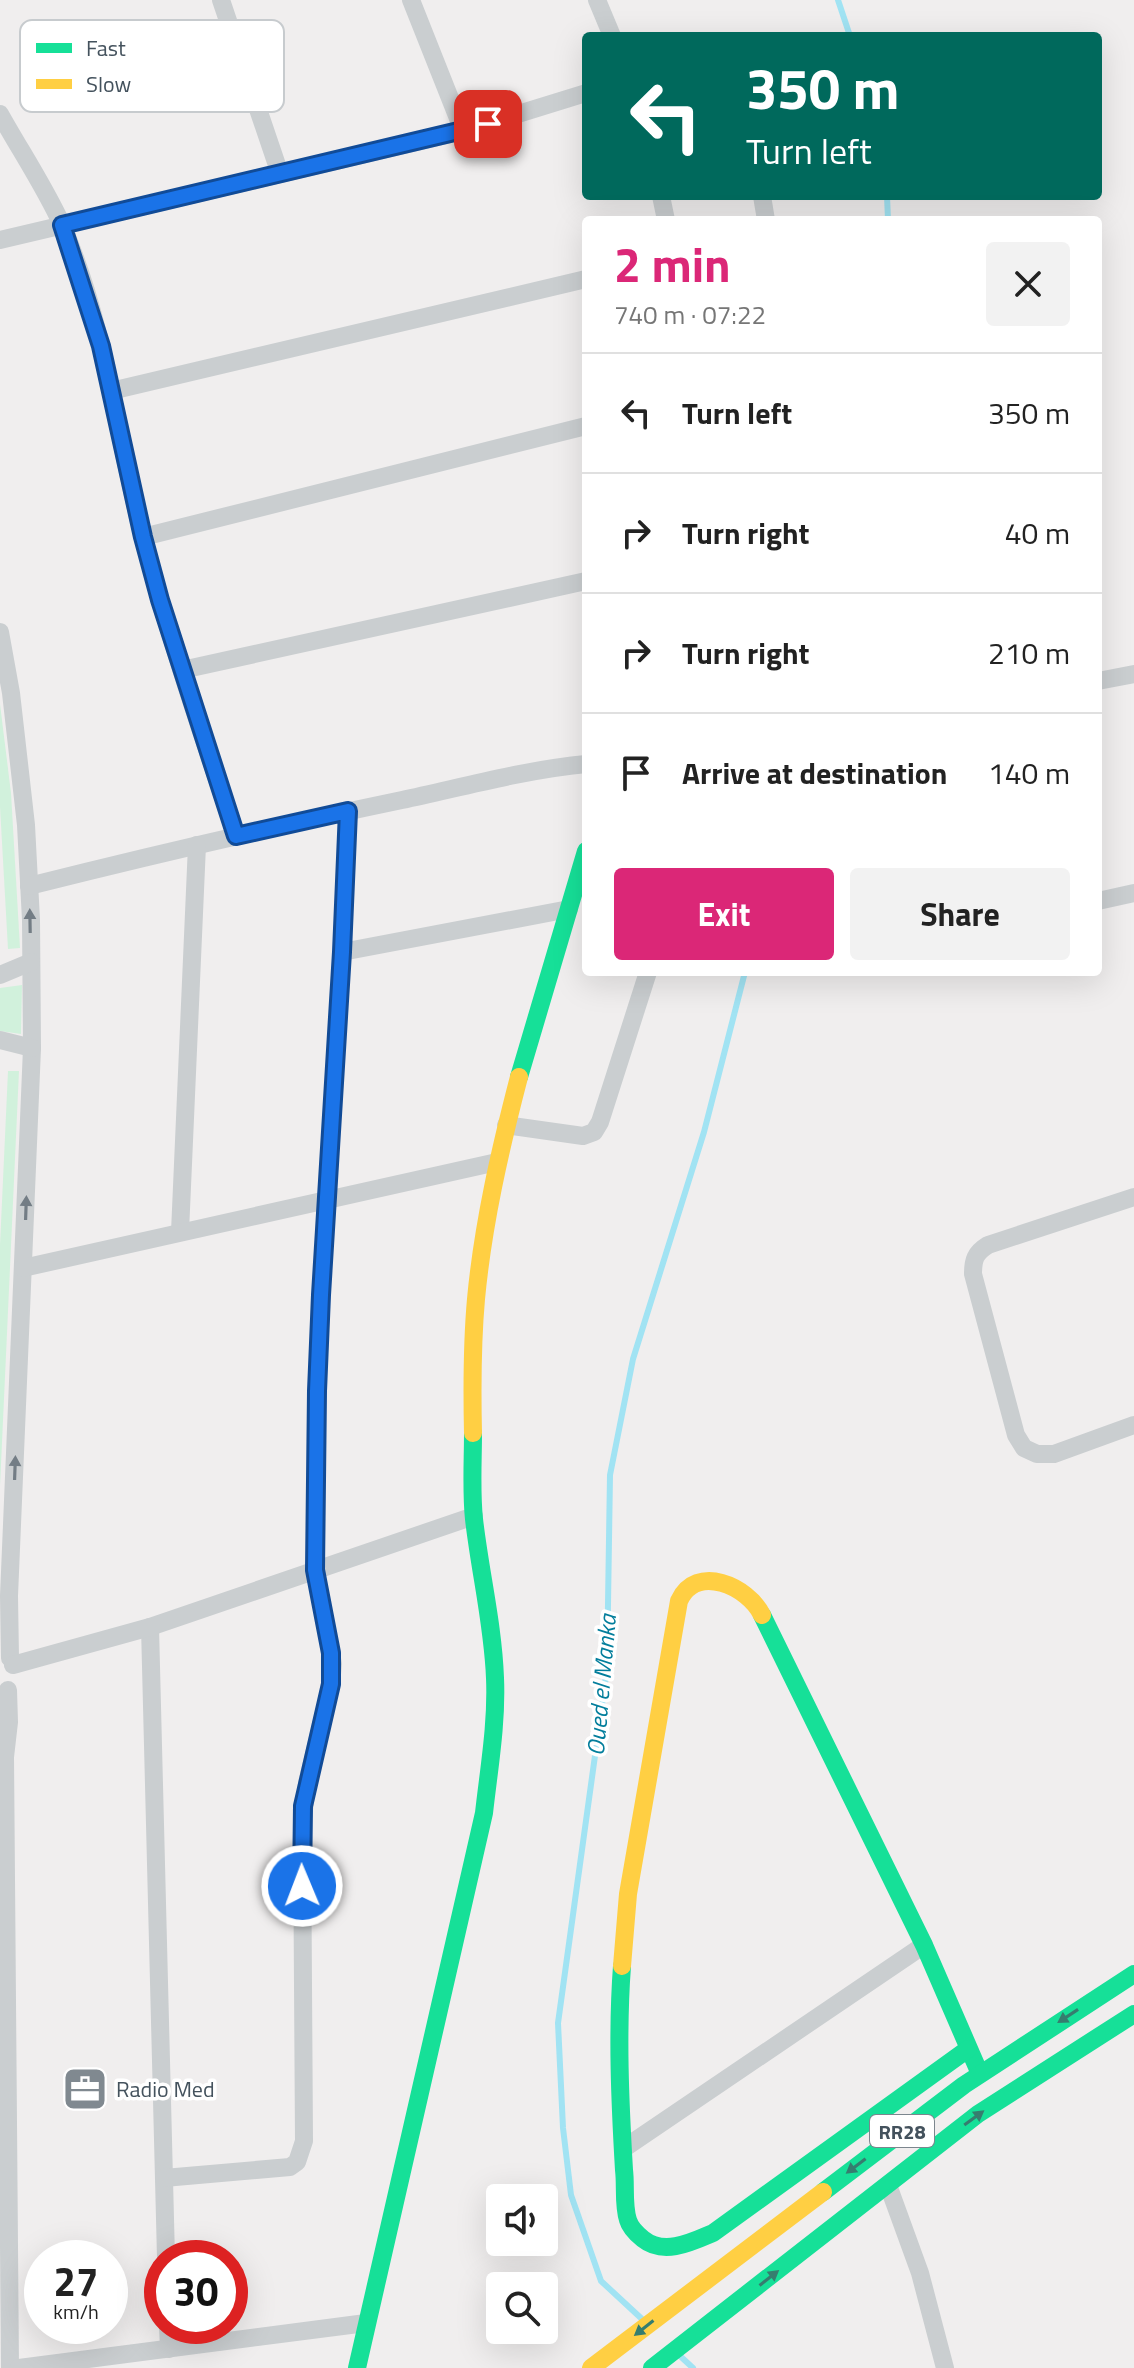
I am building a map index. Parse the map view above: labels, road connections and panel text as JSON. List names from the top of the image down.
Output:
{
  "streets": {
    "street": ["RR28"]
  },
  "water": ["Oued el Manka"],
  "places": {
    "office": ["Radio Med"]
  },
  "legend": ["Fast", "Slow"],
  "page": {
    "turn": ["350 m", "Turn left"],
    "heading": ["2 min", "740 m · 07:22"],
    "list": [
      {
        "name": "Turn left",
        "value": "350 m"
      },
      {
        "name": "Turn right",
        "value": "40 m"
      },
      {
        "name": "Turn right",
        "value": "210 m"
      },
      {
        "name": "Arrive at destination",
        "value": "140 m"
      }
    ],
    "buttons": ["Exit", "Share"],
    "speed": "27 km/h",
    "limit": "30"
  }
}
